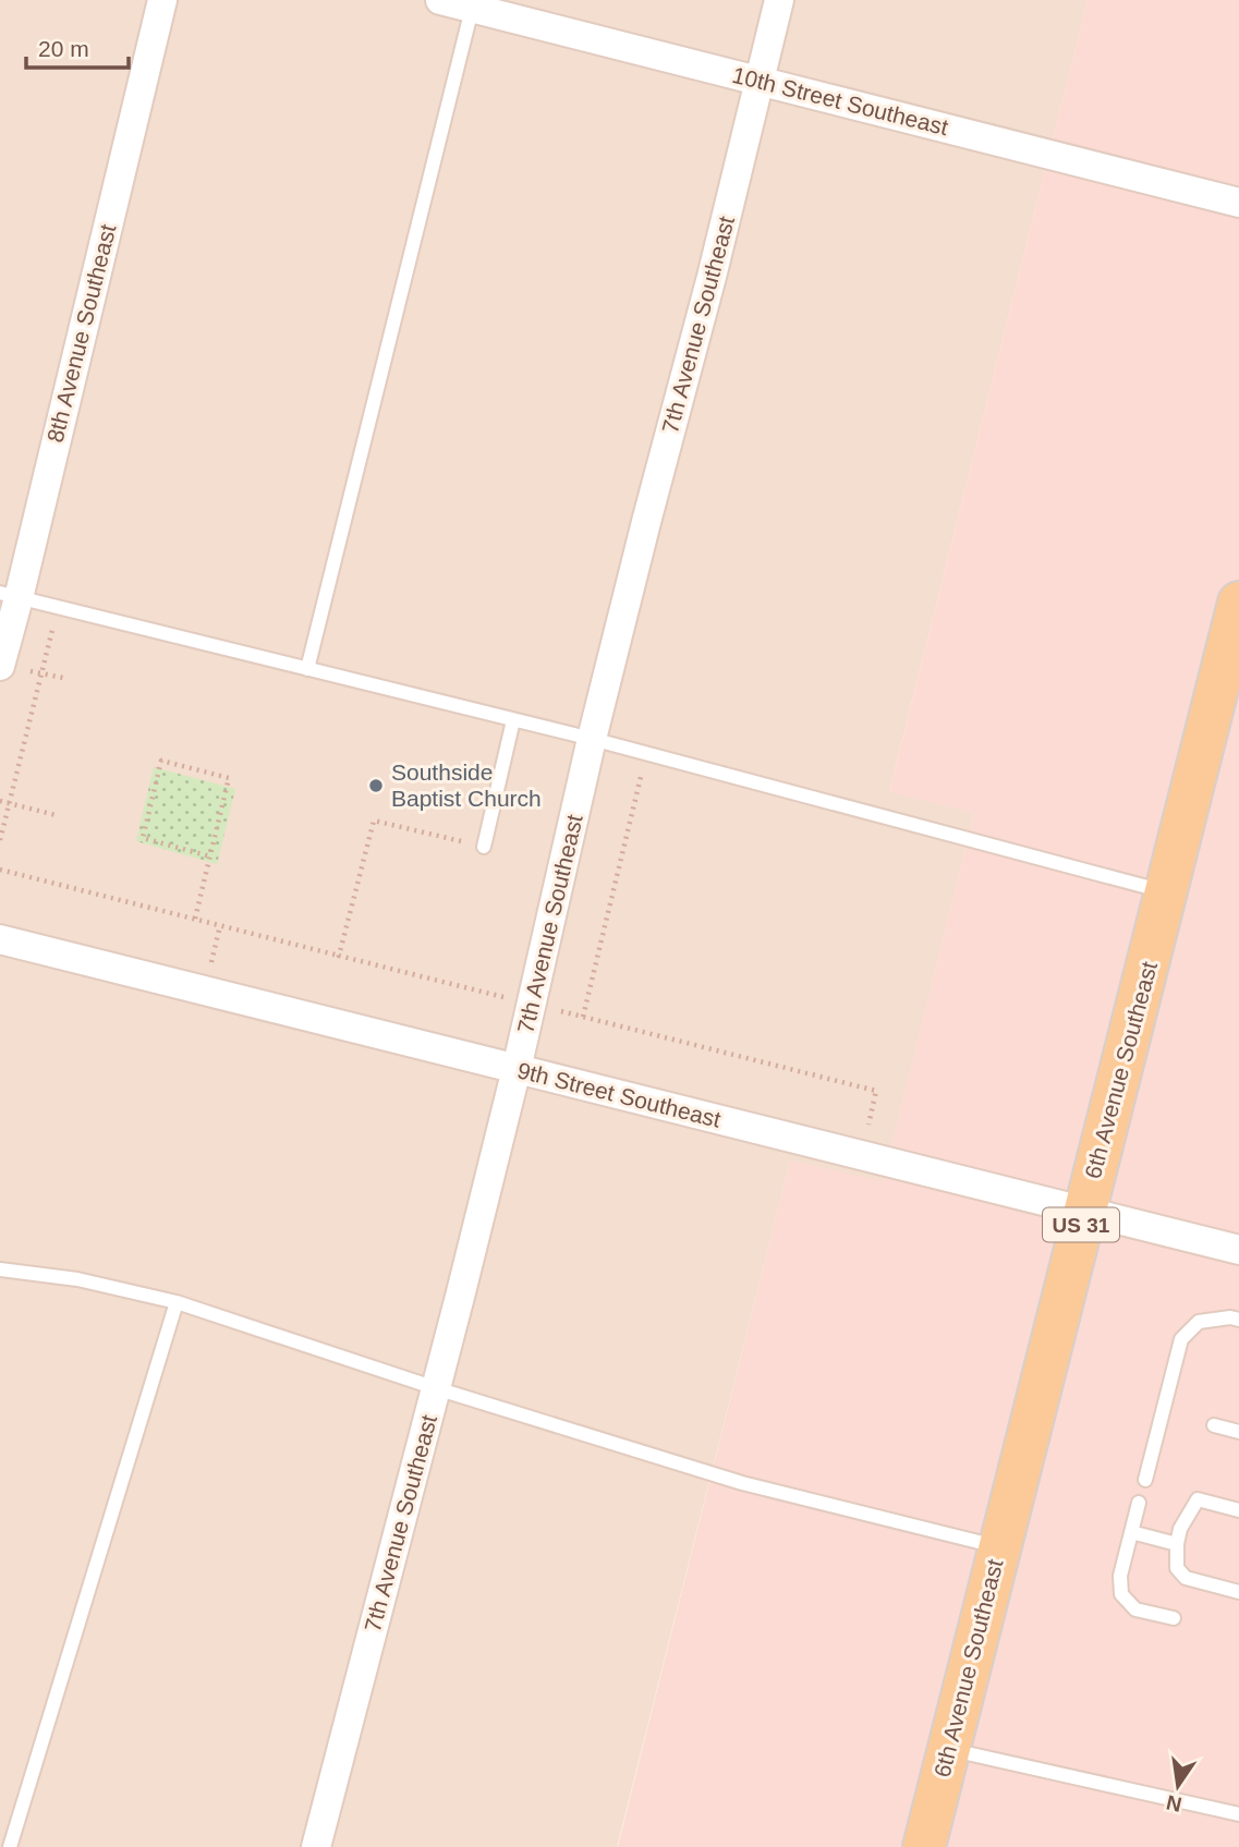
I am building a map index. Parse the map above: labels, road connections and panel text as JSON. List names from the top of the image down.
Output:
{
  "streets": {
    "main road": ["6th Avenue Southeast", "US 31"],
    "street": [
      "10th Street Southeast",
      "7th Avenue Southeast",
      "8th Avenue Southeast",
      "9th Street Southeast"
    ]
  },
  "crossings": [
    ["10th Street Southeast", "7th Avenue Southeast"],
    ["7th Avenue Southeast", "9th Street Southeast"],
    ["6th Avenue Southeast", "9th Street Southeast"]
  ],
  "places": ["Southside Baptist Church"],
  "scale_bar": "20 m",
  "north": "bottom"
}
